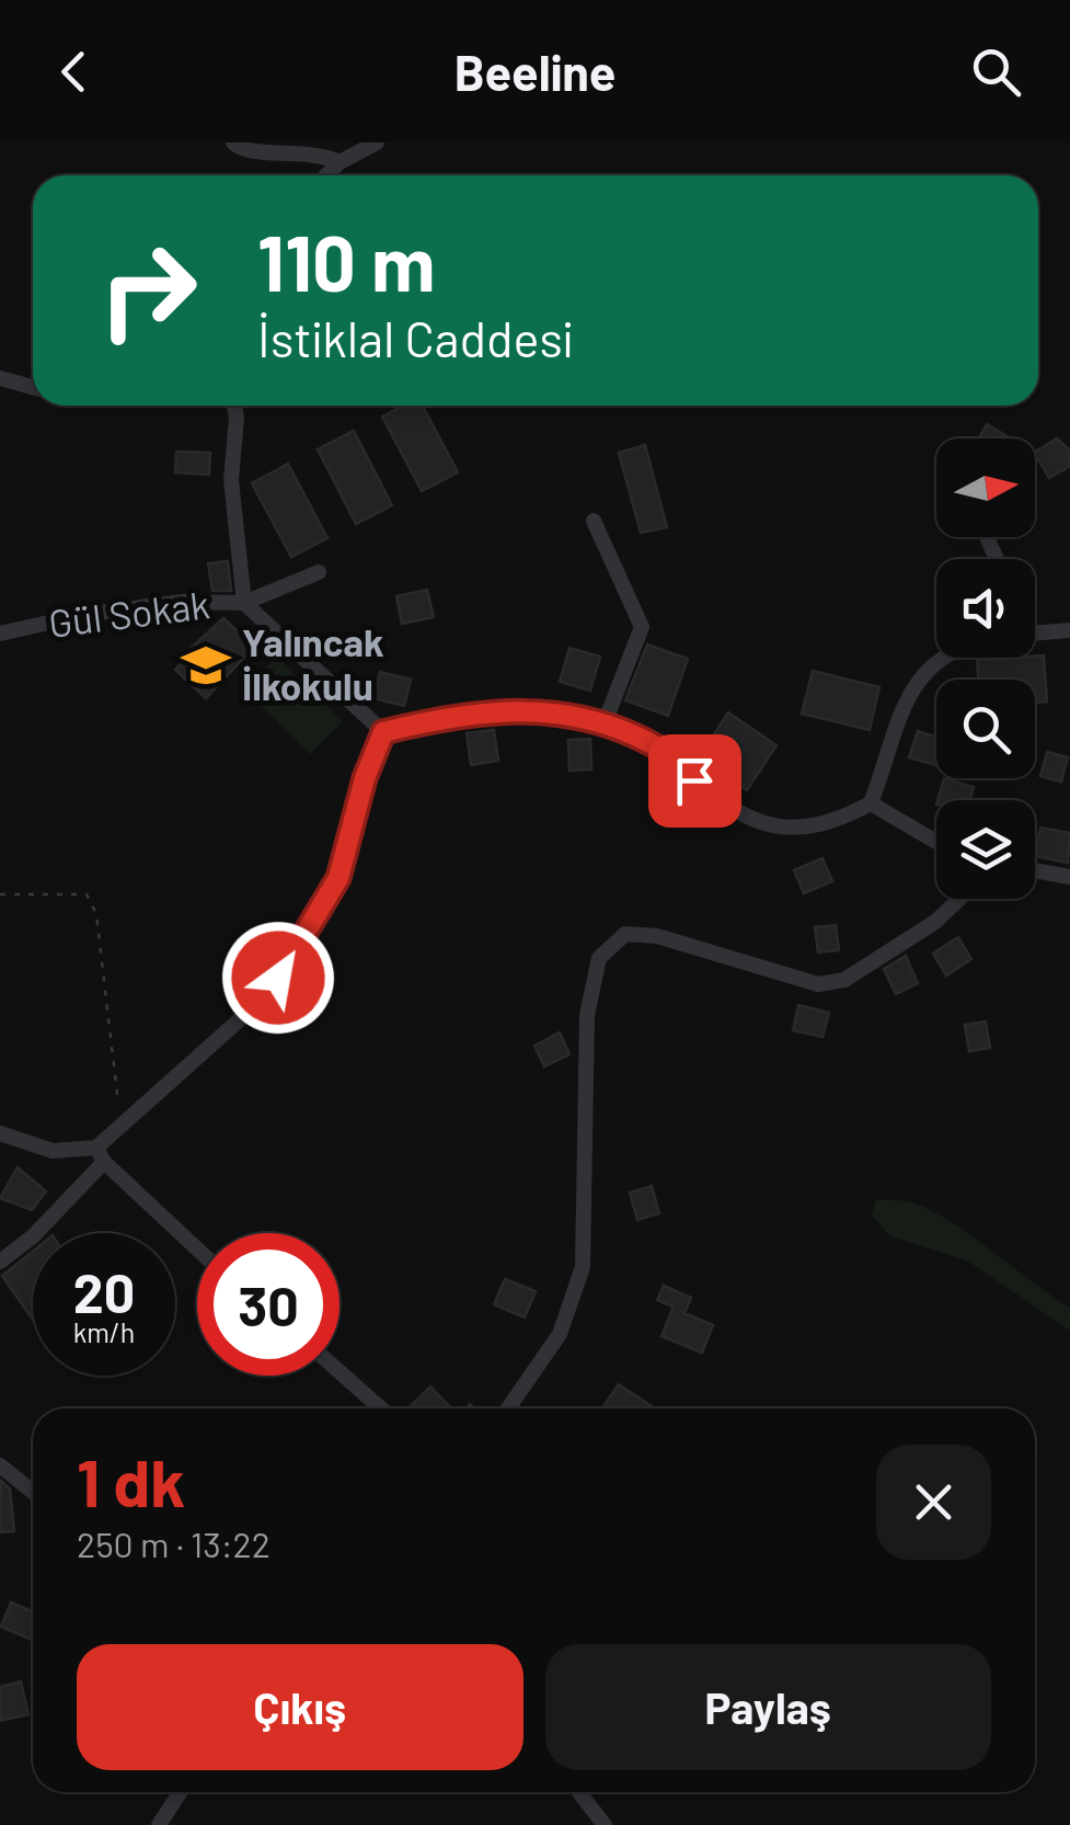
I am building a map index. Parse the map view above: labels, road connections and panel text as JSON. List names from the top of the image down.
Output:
{
  "streets": {
    "street": ["Gül Sokak"]
  },
  "places": {
    "school or university": ["Yalıncak İlkokulu"]
  },
  "north": "right",
  "page": {
    "header": "Beeline",
    "turn": ["110 m", "İstiklal Caddesi"],
    "speed": "20 km/h",
    "limit": "30",
    "heading": ["1 dk", "250 m · 13:22"],
    "buttons": ["Çıkış", "Paylaş"]
  }
}
